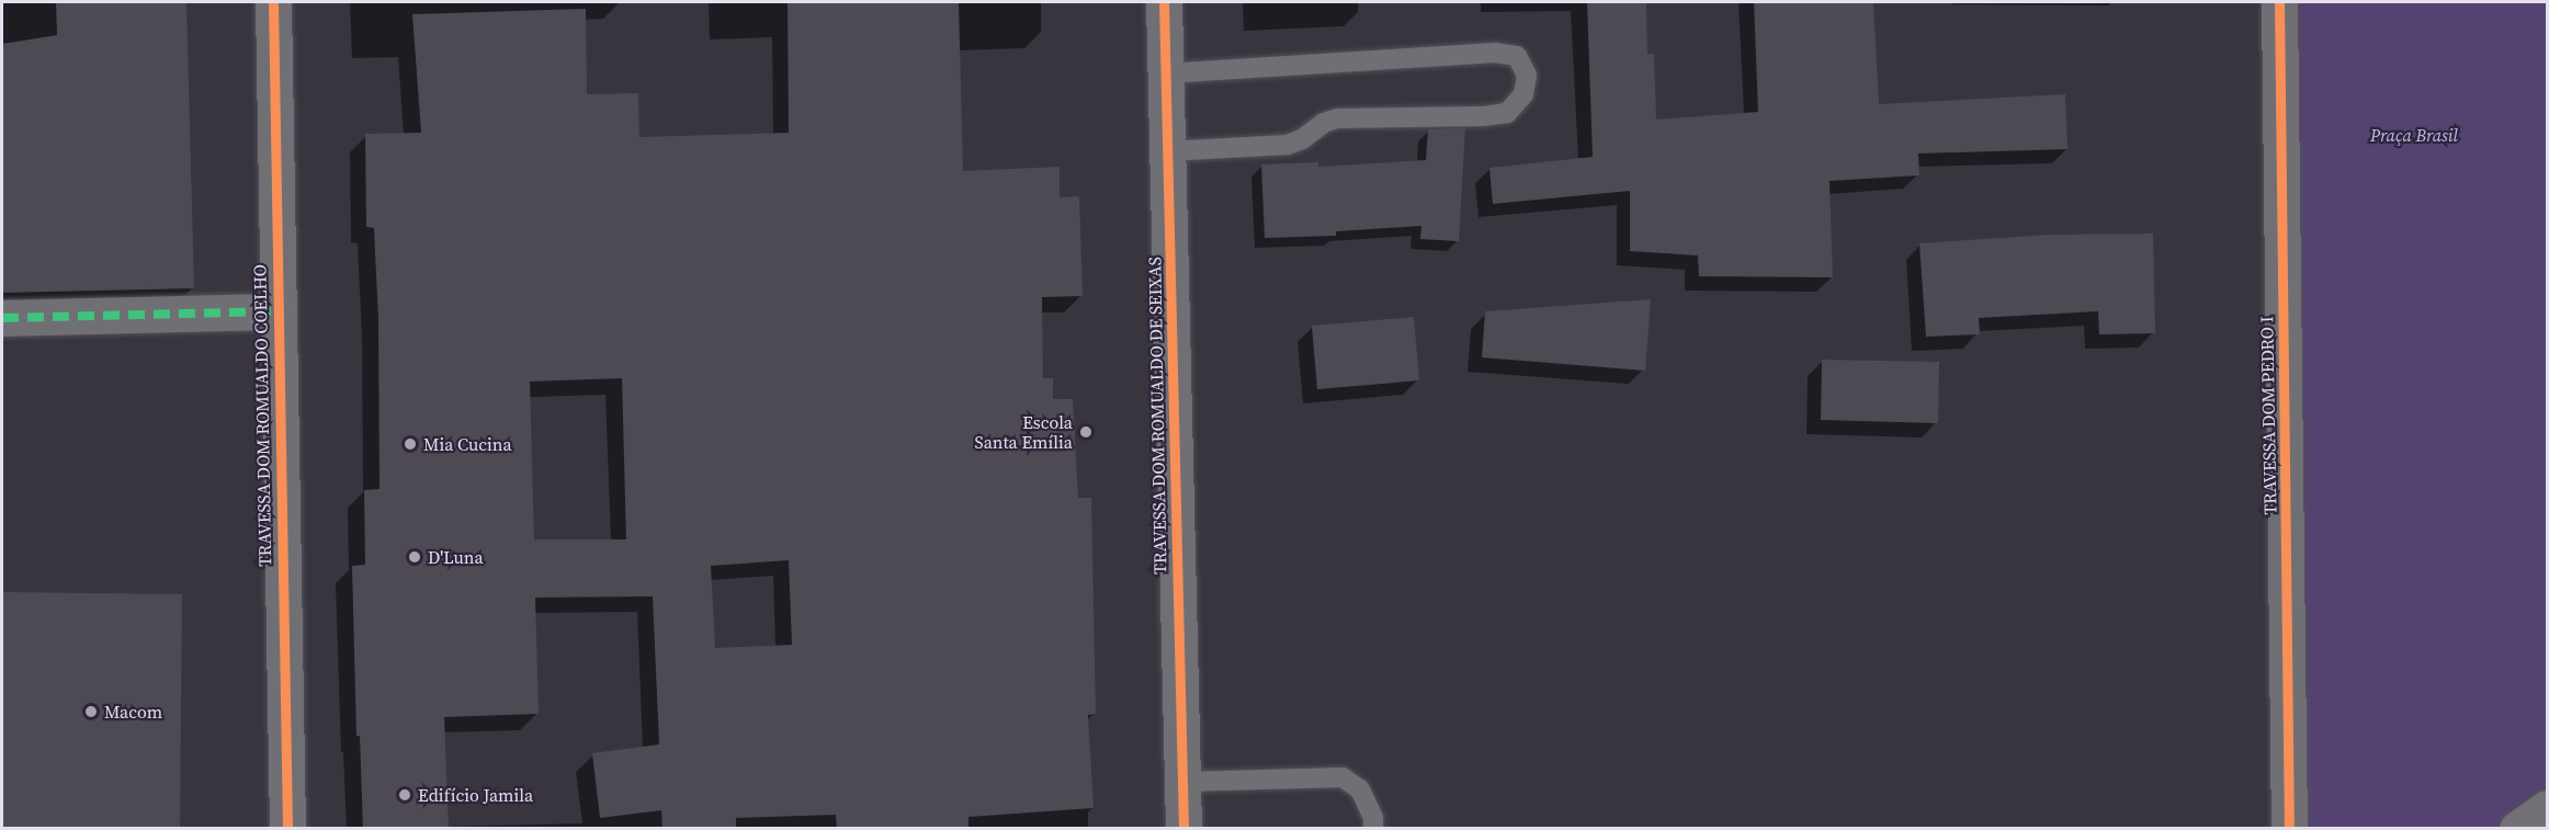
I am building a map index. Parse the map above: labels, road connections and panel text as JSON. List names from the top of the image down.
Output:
{
  "streets": {
    "street": ["TRAVESSA DOM ROMUALDO COELHO", "TRAVESSA DOM ROMUALDO DE SEIXAS", "TRAVESSA DOM PEDRO I"]
  },
  "parks": ["Praça Brasil"],
  "places": [
    "Escola Santa Emília",
    "Mia Cucina",
    "D'Luna",
    "Macom",
    "Edifício Jamila"
  ]
}
